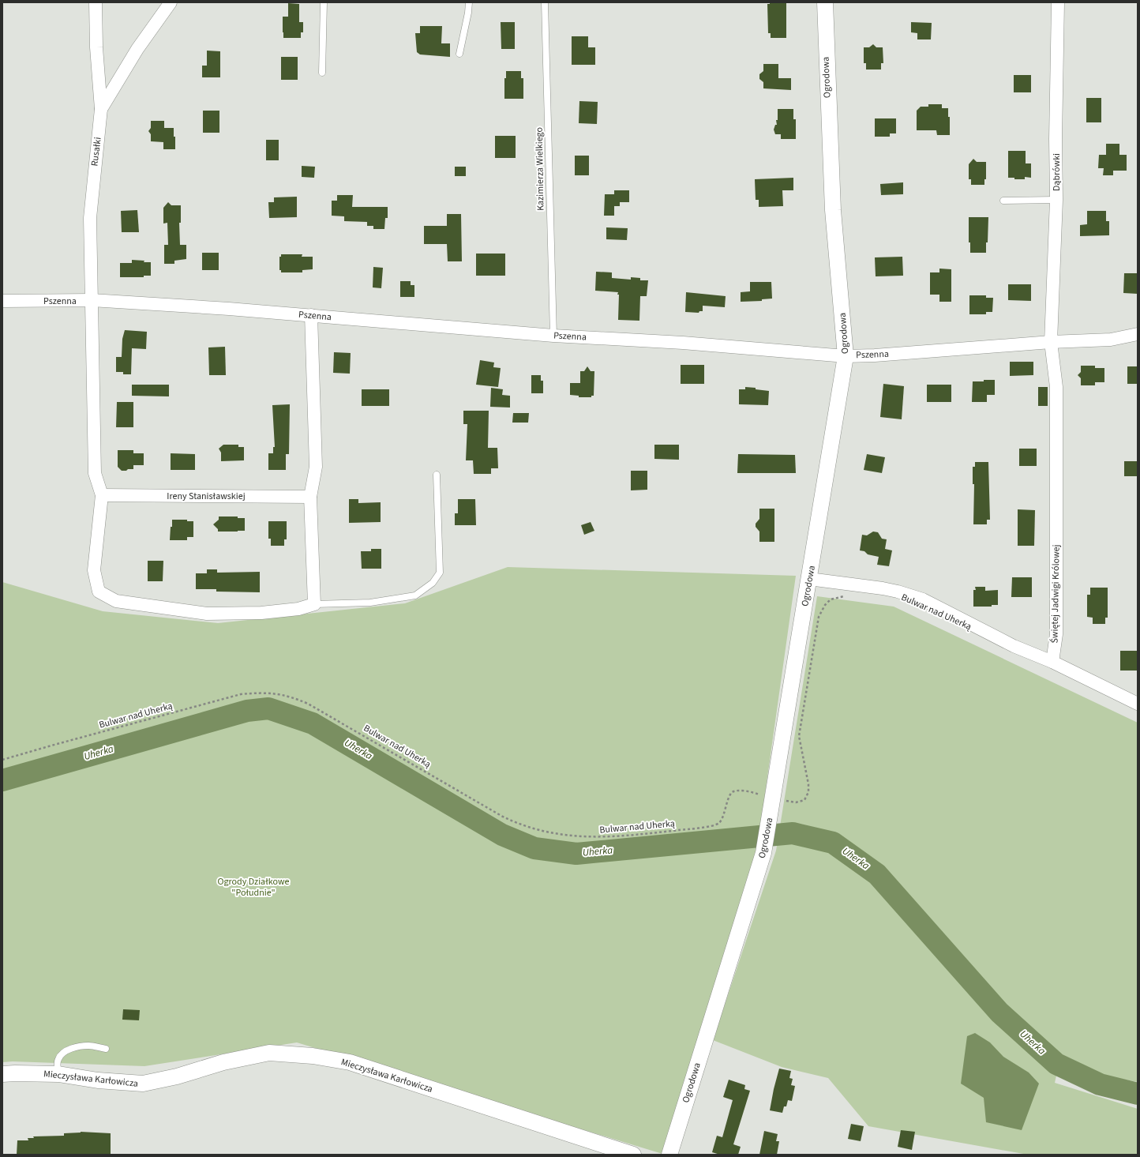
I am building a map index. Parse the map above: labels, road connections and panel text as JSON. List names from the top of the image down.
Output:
{
  "streets": {
    "street": [
      "Ogrodowa",
      "Rusałki",
      "Dąbrówki",
      "Pszenna",
      "Ireny Stanisławskiej",
      "Świętej Jadwigi Królowej",
      "Mieczysława Karłowicza"
    ],
    "lane": ["Kazimierza Wielkiego"],
    "path": ["Bulwar nad Uherką"]
  },
  "crossings": [
    ["Ogrodowa", "Pszenna"],
    ["Rusałki", "Pszenna"],
    ["Rusałki", "Ireny Stanisławskiej"],
    ["Kazimierza Wielkiego", "Pszenna"],
    ["Dąbrówki", "Pszenna"],
    ["Dąbrówki", "Świętej Jadwigi Królowej"],
    ["Pszenna", "Świętej Jadwigi Królowej"]
  ],
  "water": ["Uherka"],
  "parks": ["Ogrody Działkowe \"Południe\""]
}
